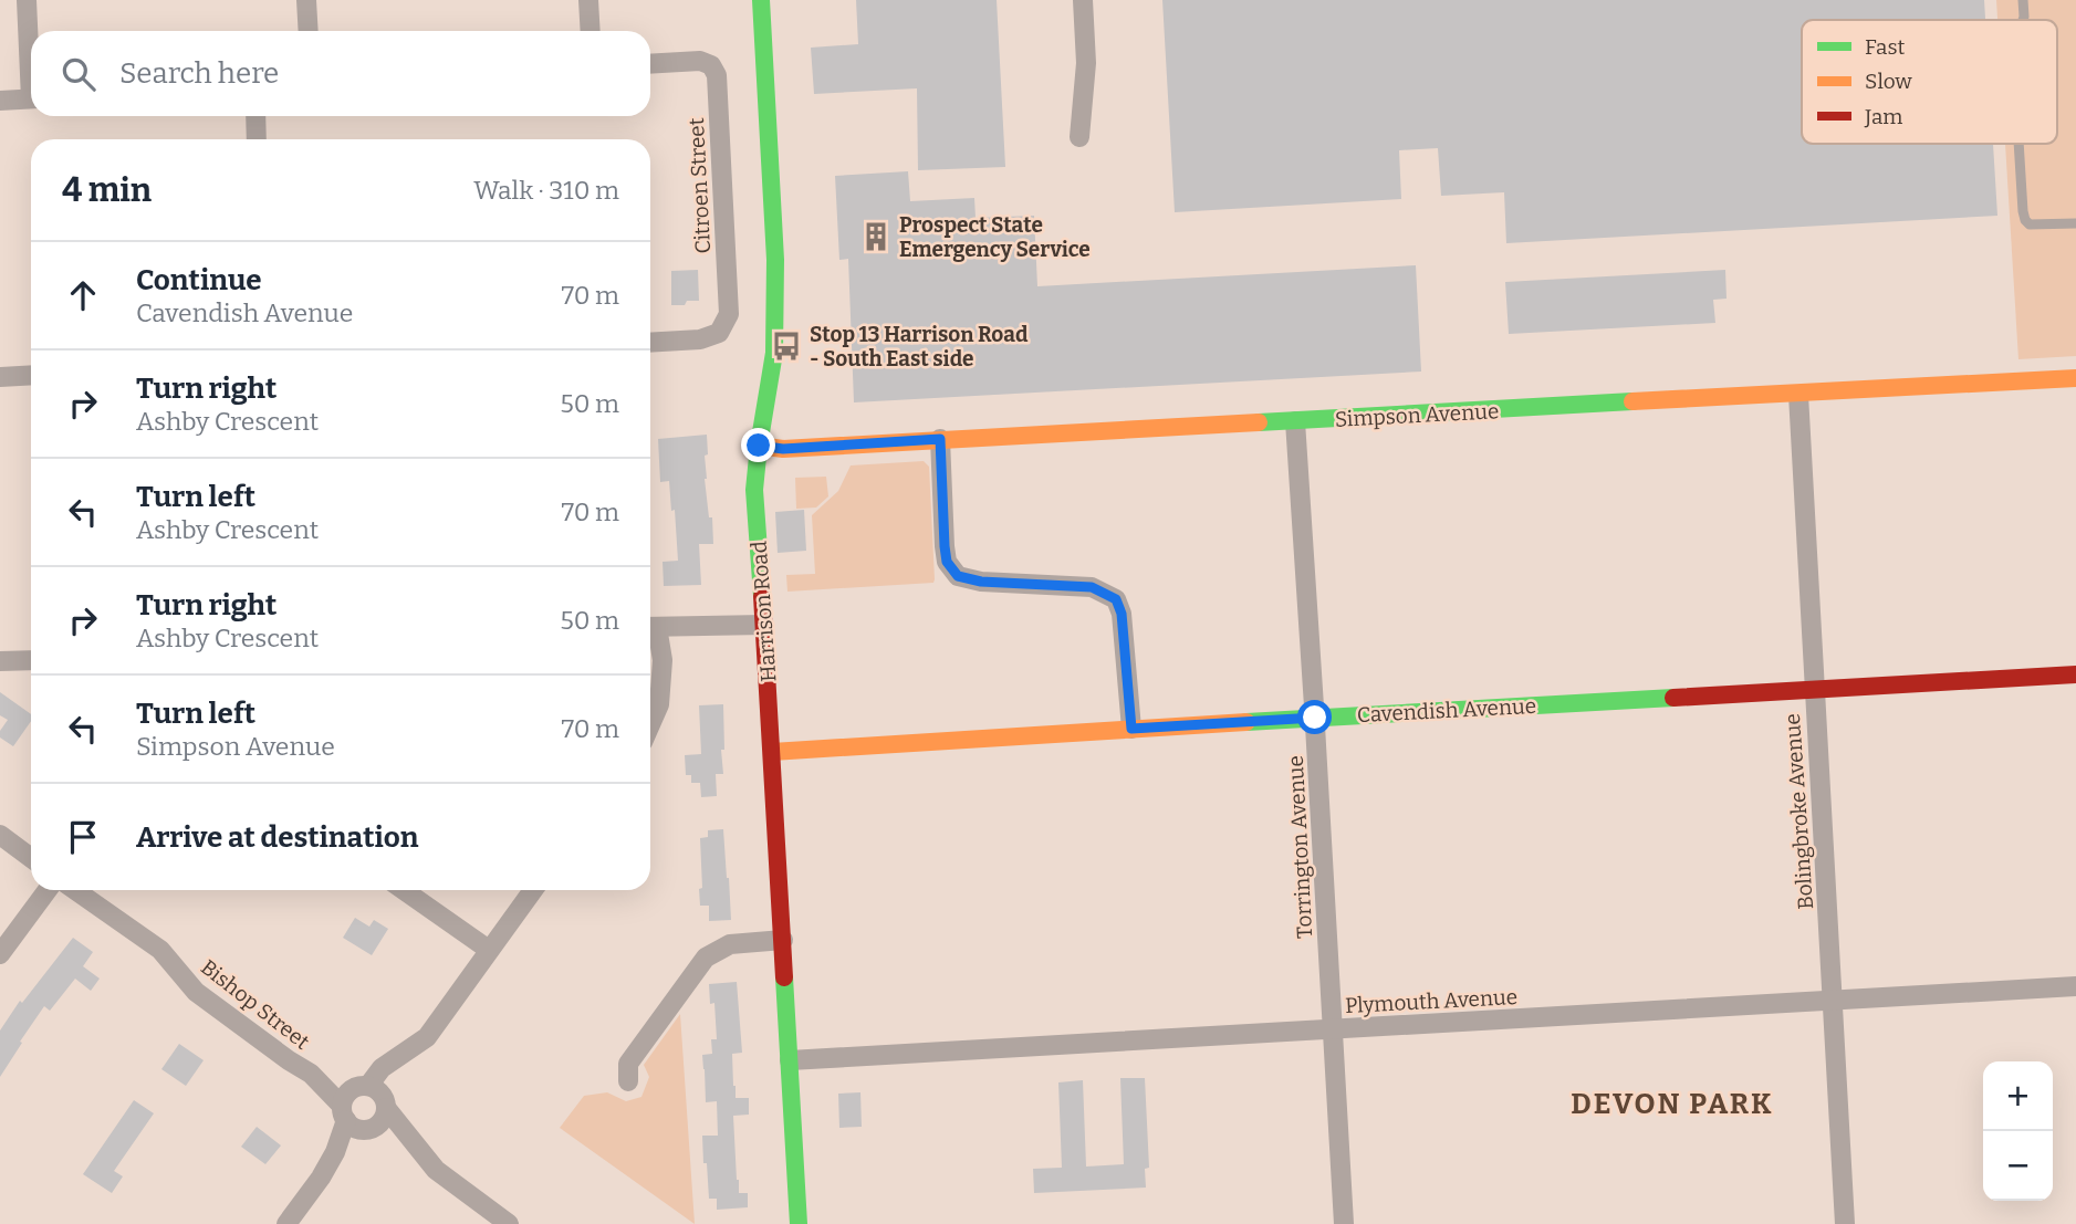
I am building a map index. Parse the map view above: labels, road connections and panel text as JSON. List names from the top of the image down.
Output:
{
  "streets": {
    "street": [
      "Citroen Street",
      "Simpson Avenue",
      "Harrison Road",
      "Cavendish Avenue",
      "Bolingbroke Avenue",
      "Torrington Avenue",
      "Plymouth Avenue",
      "Bishop Street"
    ]
  },
  "crossings": [
    ["Simpson Avenue", "Harrison Road"],
    ["Simpson Avenue", "Bolingbroke Avenue"],
    ["Simpson Avenue", "Torrington Avenue"],
    ["Harrison Road", "Cavendish Avenue"],
    ["Harrison Road", "Plymouth Avenue"],
    ["Cavendish Avenue", "Bolingbroke Avenue"],
    ["Cavendish Avenue", "Torrington Avenue"],
    ["Bolingbroke Avenue", "Plymouth Avenue"],
    ["Torrington Avenue", "Plymouth Avenue"]
  ],
  "districts": ["DEVON PARK"],
  "places": {
    "building": ["Prospect State Emergency Service"],
    "bus stop": ["Stop 13 Harrison Road - South East side"]
  },
  "legend": ["Fast", "Slow", "Jam"],
  "page": {
    "search": "Search here",
    "heading": ["4 min", "Walk · 310 m"],
    "list": [
      ["Continue", "Cavendish Avenue", "70 m"],
      ["Turn right", "Ashby Crescent", "50 m"],
      ["Turn left", "Ashby Crescent", "70 m"],
      ["Turn right", "Ashby Crescent", "50 m"],
      ["Turn left", "Simpson Avenue", "70 m"],
      "Arrive at destination"
    ],
    "map_buttons": ["+", "−"]
  }
}
